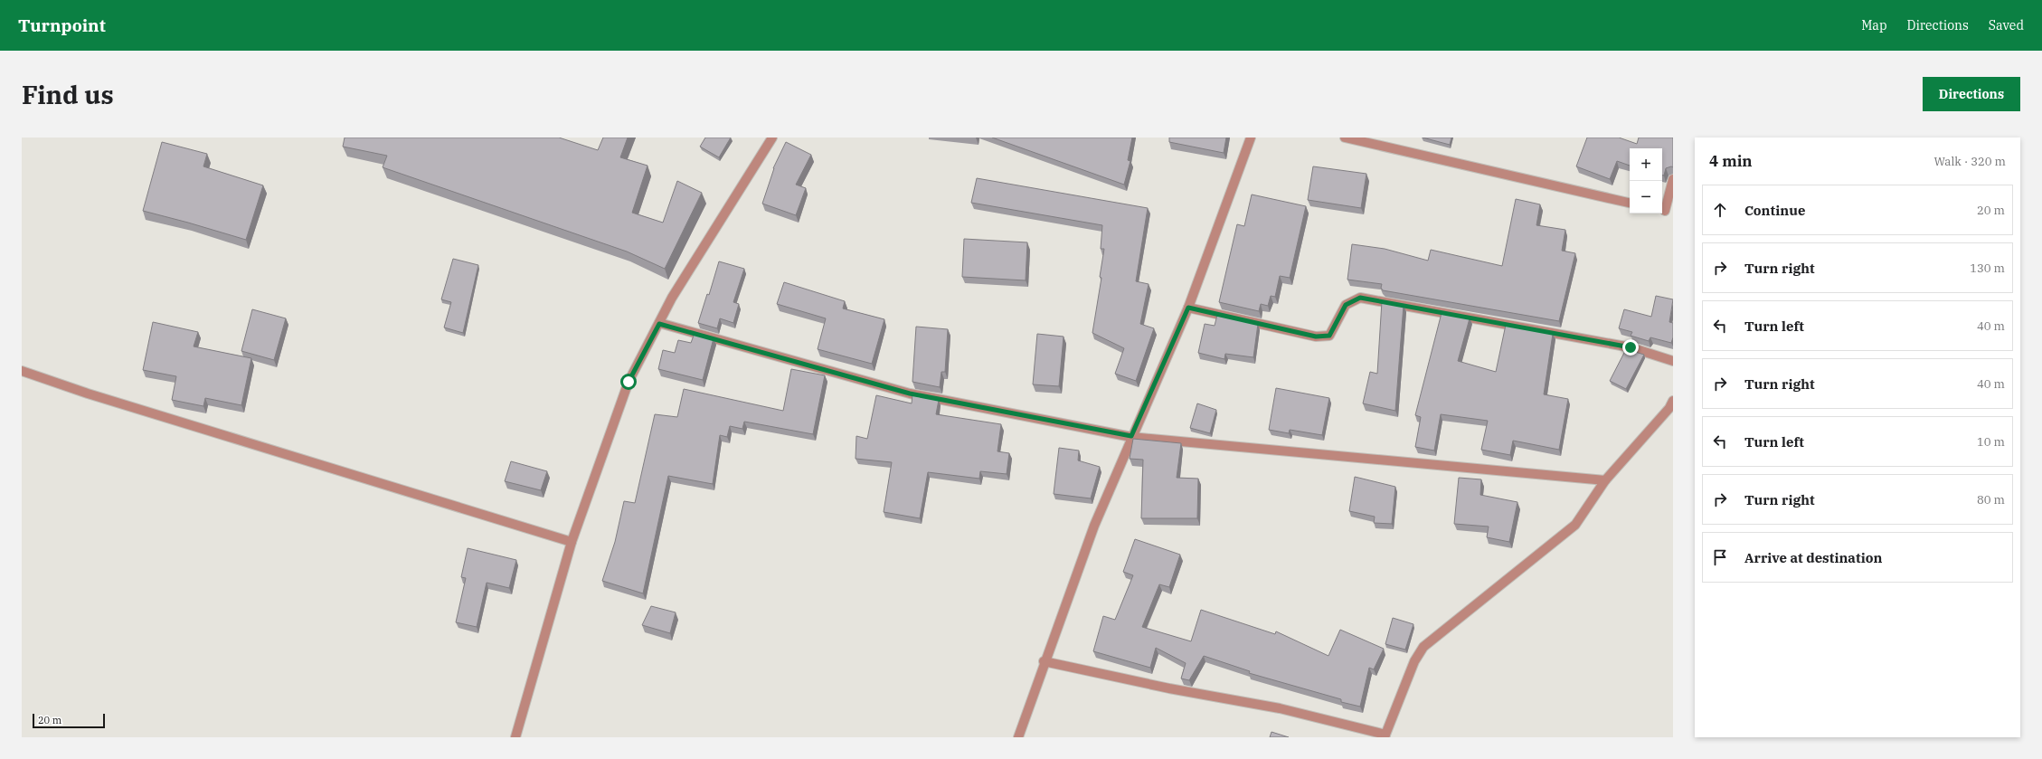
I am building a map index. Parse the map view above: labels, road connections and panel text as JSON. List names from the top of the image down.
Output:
{
  "scale_bar": "20 m",
  "page": {
    "header": "Turnpoint",
    "nav": ["Map", "Directions", "Saved"],
    "buttons": "Directions",
    "title": "Find us",
    "heading": ["4 min", "Walk · 320 m"],
    "map_buttons": ["+", "−"],
    "list": [
      ["Continue", "20 m"],
      ["Turn right", "130 m"],
      ["Turn left", "40 m"],
      ["Turn right", "40 m"],
      ["Turn left", "10 m"],
      ["Turn right", "80 m"],
      "Arrive at destination"
    ],
    "scale": "20 m"
  }
}
